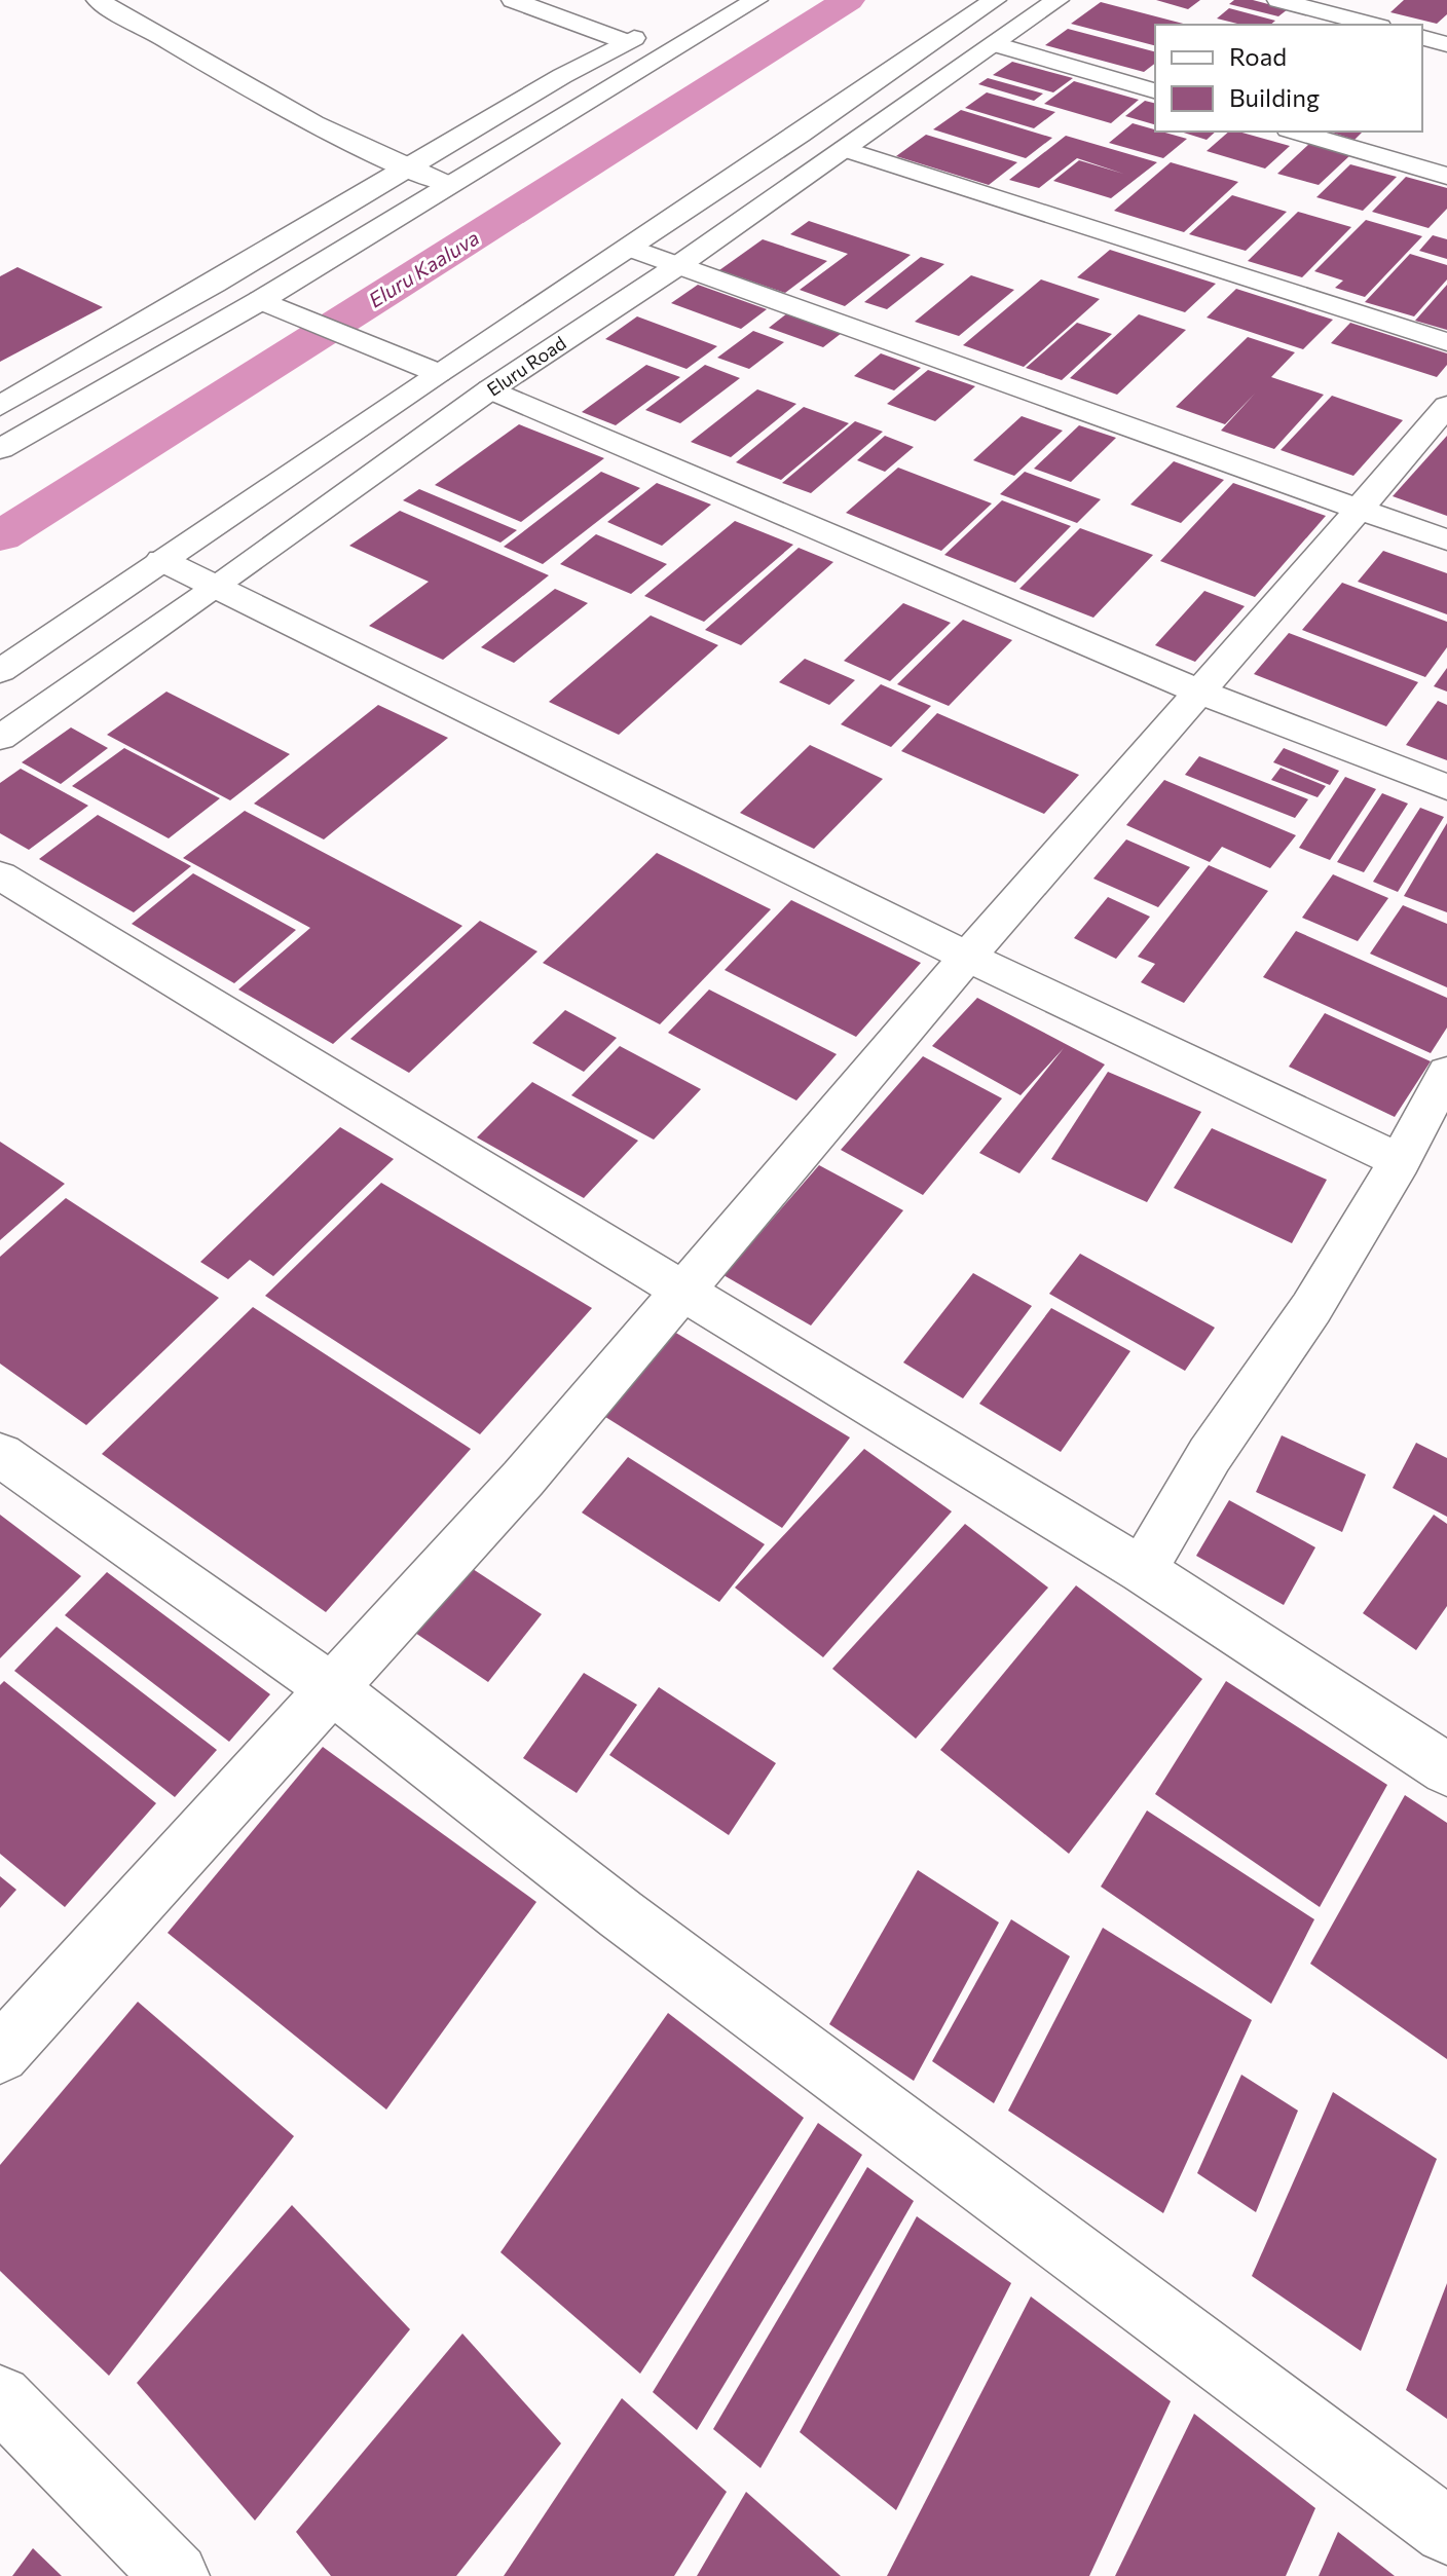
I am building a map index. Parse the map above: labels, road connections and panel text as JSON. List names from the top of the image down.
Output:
{
  "streets": {
    "street": ["Eluru Road"]
  },
  "water": ["Eluru Kaaluva"],
  "legend": ["Road", "Building"]
}
